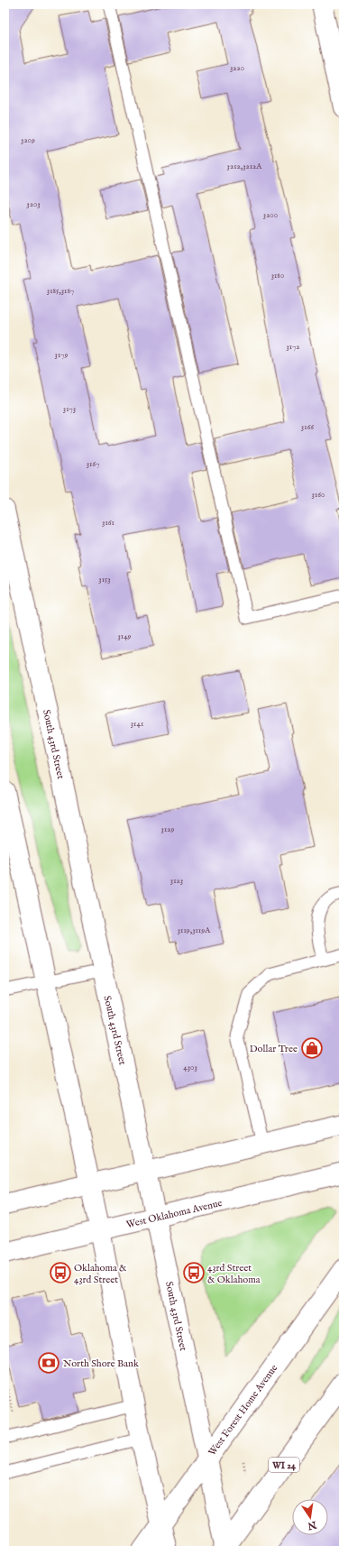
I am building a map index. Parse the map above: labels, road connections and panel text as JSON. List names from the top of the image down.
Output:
{
  "streets": {
    "main road": [
      "South 43rd Street",
      "West Oklahoma Avenue",
      "West Forest Home Avenue",
      "WI 24"
    ]
  },
  "crossings": [
    ["South 43rd Street", "West Oklahoma Avenue"],
    ["South 43rd Street", "West Forest Home Avenue"],
    ["South 43rd Street", "WI 24"]
  ],
  "places": {
    "shop": ["Dollar Tree"],
    "bus stop": ["Oklahoma & 43rd Street", "43rd Street & Oklahoma"],
    "bank": ["North Shore Bank"]
  },
  "house_numbers": [
    "3220",
    "3209",
    "3212,3212A",
    "3203",
    "3200",
    "3180",
    "3185,3187",
    "3172",
    "3179",
    "3173",
    "3166",
    "3167",
    "3160",
    "3161",
    "3153",
    "3149",
    "3141",
    "3129",
    "3123",
    "3119,3119A",
    "4303"
  ],
  "north": "bottom"
}
